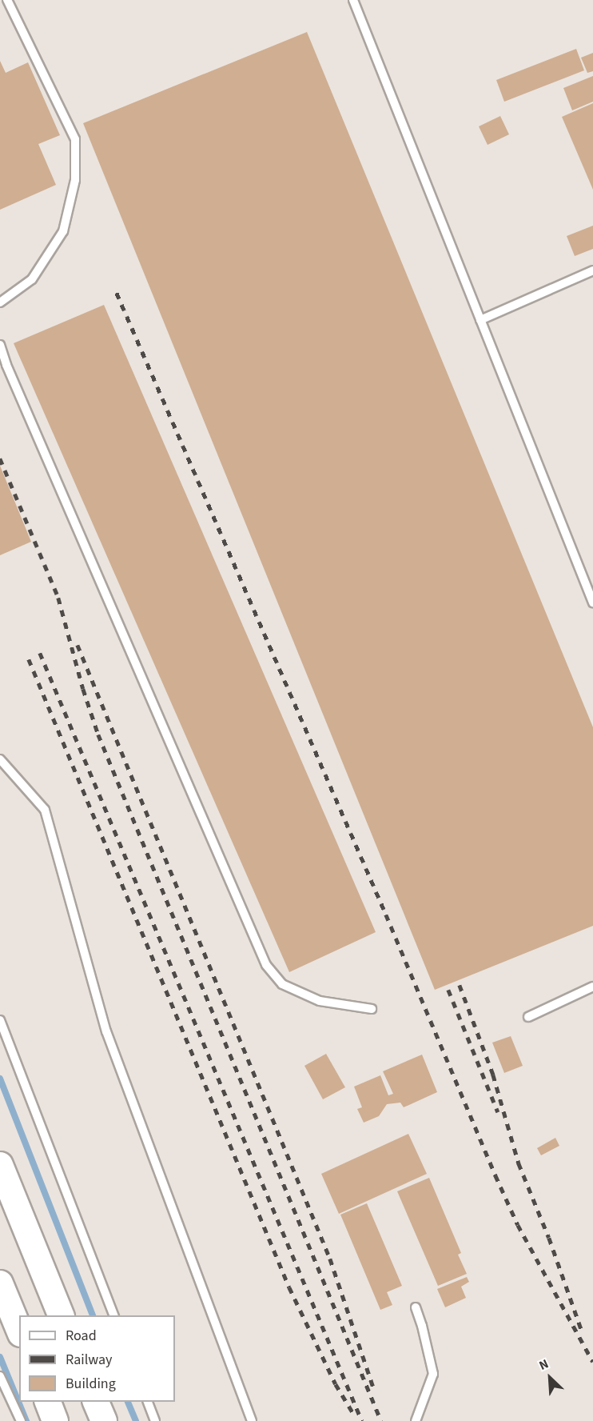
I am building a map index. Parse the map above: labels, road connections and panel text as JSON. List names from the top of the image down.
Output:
{
  "legend": ["Road", "Railway", "Building"],
  "north": "top left"
}
